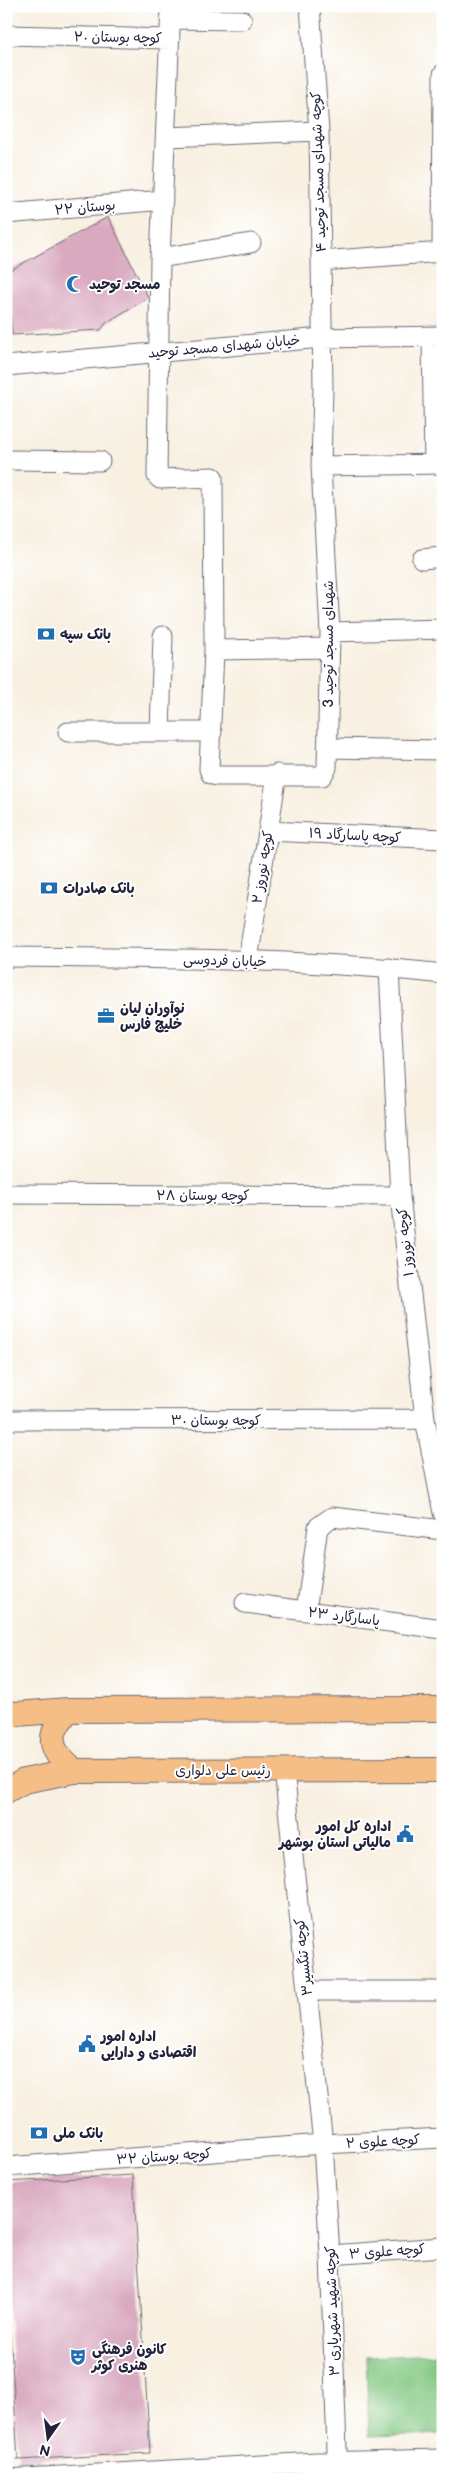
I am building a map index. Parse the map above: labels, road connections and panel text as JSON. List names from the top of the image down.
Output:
{
  "streets": {
    "main road": ["رئیس علی دلواری"],
    "street": [
      "کوچه بوستان ۲۰",
      "کوچه شهدای مسجد توحید ۴",
      "بوستان ۲۲",
      "خیابان شهدای مسجد توحید",
      "شهدای مسجد توحید 3",
      "کوچه پاسارگاد ۱۹",
      "کوچه نوروز ۲",
      "خیابان فردوسی",
      "کوچه بوستان ۲۸",
      "کوچه نوروز ۱",
      "کوچه بوستان ۳۰",
      "پاسارگارد ۲۳",
      "کوچه تنگسیر۳",
      "کوچه علوی ۲",
      "کوچه بوستان ۳۲",
      "کوچه علوی ۳",
      "کوچه شهید شهریاری ۳"
    ]
  },
  "crossings": [
    ["کوچه شهدای مسجد توحید ۴", "خیابان شهدای مسجد توحید"],
    ["کوچه شهدای مسجد توحید ۴", "شهدای مسجد توحید 3"],
    ["شهدای مسجد توحید 3", "کوچه نوروز ۲"],
    ["کوچه پاسارگاد ۱۹", "کوچه نوروز ۲"],
    ["کوچه نوروز ۲", "خیابان فردوسی"],
    ["خیابان فردوسی", "کوچه نوروز ۱"],
    ["کوچه بوستان ۲۸", "کوچه نوروز ۱"],
    ["کوچه نوروز ۱", "کوچه بوستان ۳۰"],
    ["رئیس علی دلواری", "کوچه تنگسیر۳"],
    ["کوچه تنگسیر۳", "کوچه علوی ۲"],
    ["کوچه تنگسیر۳", "کوچه بوستان ۳۲"],
    ["کوچه تنگسیر۳", "کوچه شهید شهریاری ۳"],
    ["کوچه علوی ۲", "کوچه بوستان ۳۲"],
    ["کوچه علوی ۲", "کوچه شهید شهریاری ۳"],
    ["کوچه بوستان ۳۲", "کوچه شهید شهریاری ۳"],
    ["کوچه علوی ۳", "کوچه شهید شهریاری ۳"]
  ],
  "places": {
    "mosque": ["مسجد توحید"],
    "bank": ["بانک سپه", "بانک صادرات", "بانک ملی"],
    "office": ["نوآوران لیان خلیج فارس"],
    "public building": ["اداره کل امور مالیاتی استان بوشهر", "اداره امور اقتصادی و دارایی"],
    "theatre": ["کانون فرهنگی هنری کوثر"]
  },
  "north": "bottom"
}
